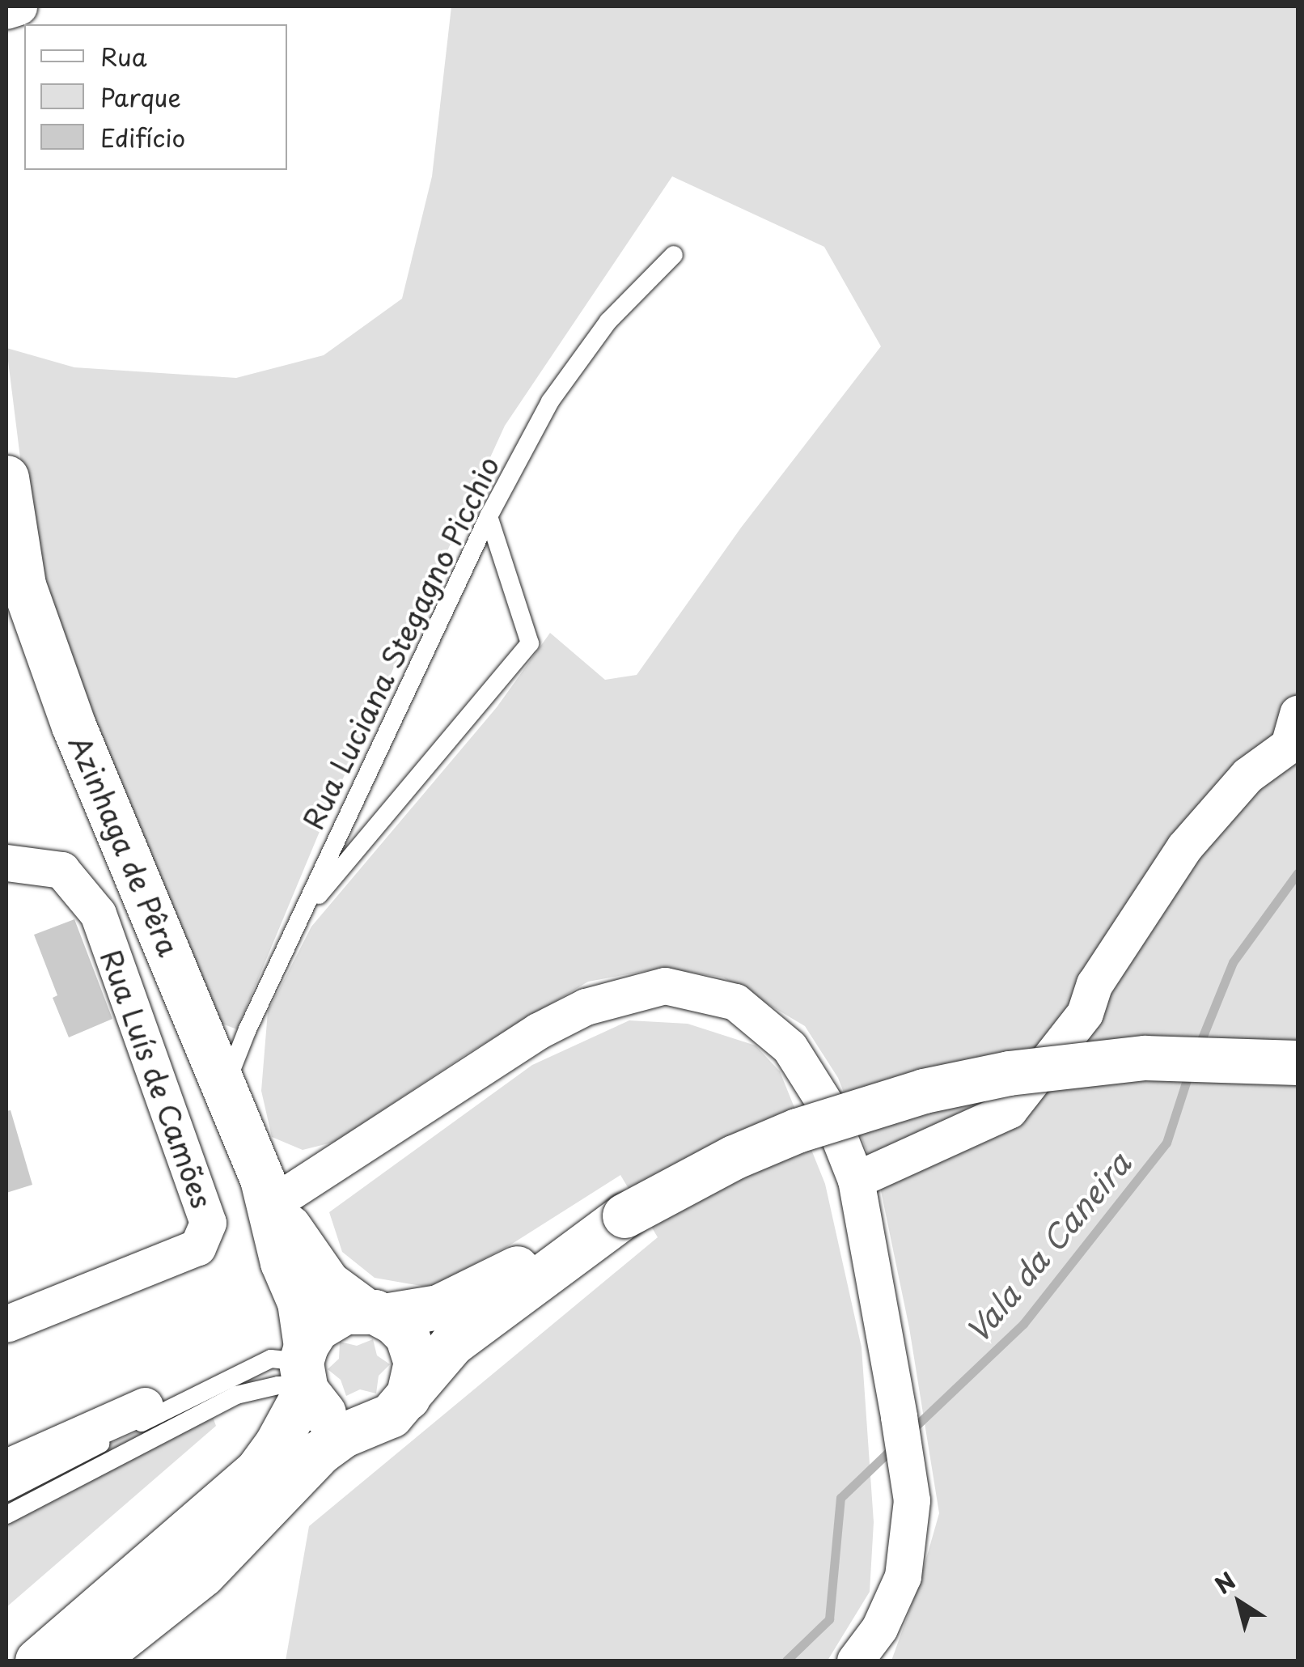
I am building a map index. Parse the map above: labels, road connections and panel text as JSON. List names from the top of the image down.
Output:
{
  "streets": {
    "main road": ["Azinhaga de Pêra"],
    "street": ["Rua Luís de Camões"],
    "lane": ["Rua Luciana Stegagno Picchio"]
  },
  "crossings": [
    ["Rua Luciana Stegagno Picchio", "Azinhaga de Pêra"]
  ],
  "water": ["Vala da Caneira"],
  "legend": ["Rua", "Parque", "Edifício"],
  "north": "top left"
}
